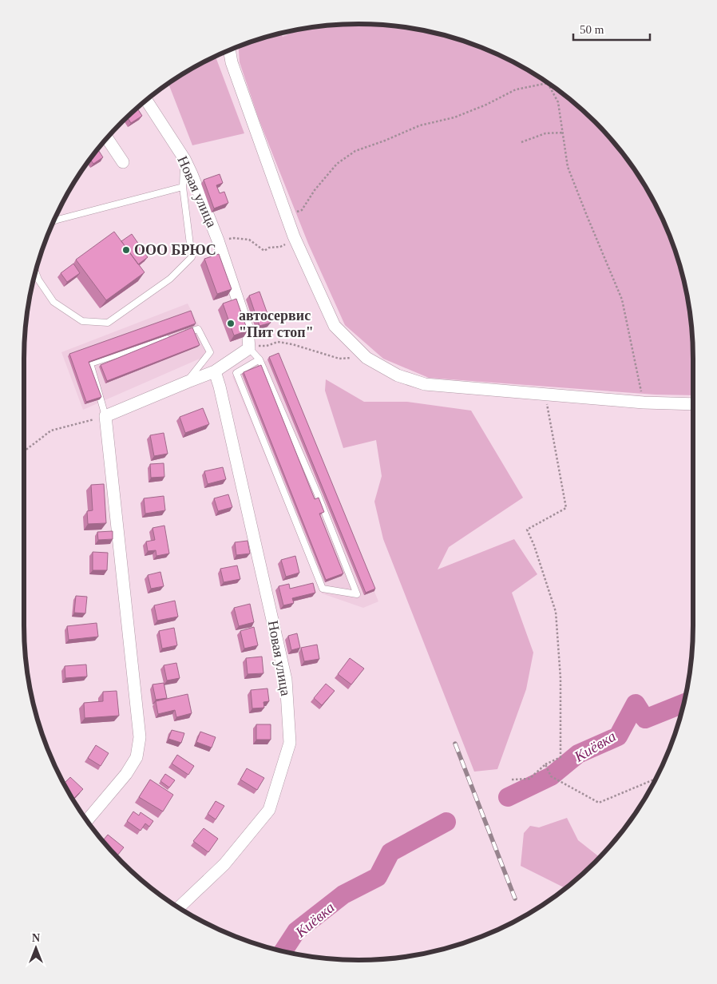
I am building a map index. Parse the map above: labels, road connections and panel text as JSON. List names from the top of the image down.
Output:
{
  "streets": {
    "street": ["Новая улица"]
  },
  "water": ["Киёвка"],
  "places": ["ООО БРЮС", "автосервис \"Пит стоп\""],
  "scale_bar": "50 m",
  "north": "top"
}
